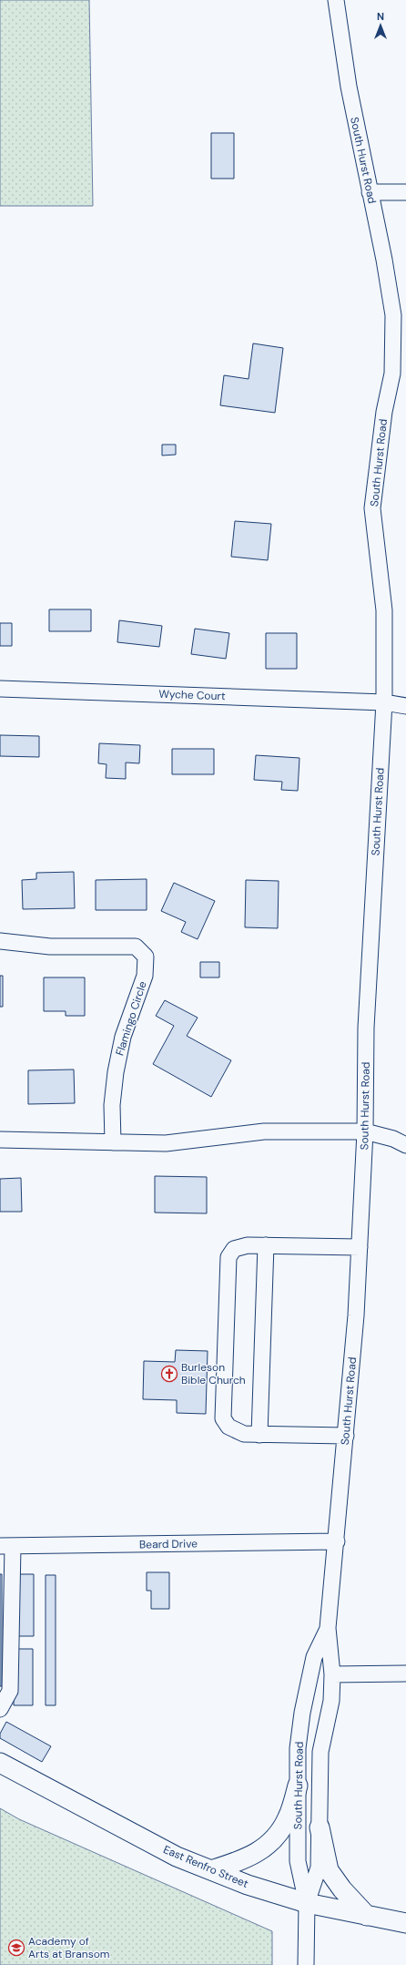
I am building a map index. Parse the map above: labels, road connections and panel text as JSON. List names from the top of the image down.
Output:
{
  "streets": {
    "main road": ["East Renfro Street"],
    "street": [
      "South Hurst Road",
      "Wyche Court",
      "Flamingo Circle",
      "Beard Drive"
    ]
  },
  "crossings": [
    ["South Hurst Road", "Wyche Court"],
    ["South Hurst Road", "Beard Drive"],
    ["South Hurst Road", "East Renfro Street"]
  ],
  "places": {
    "church": ["Burleson Bible Church"],
    "school or university": ["Academy of Arts at Bransom"]
  },
  "north": "top"
}
